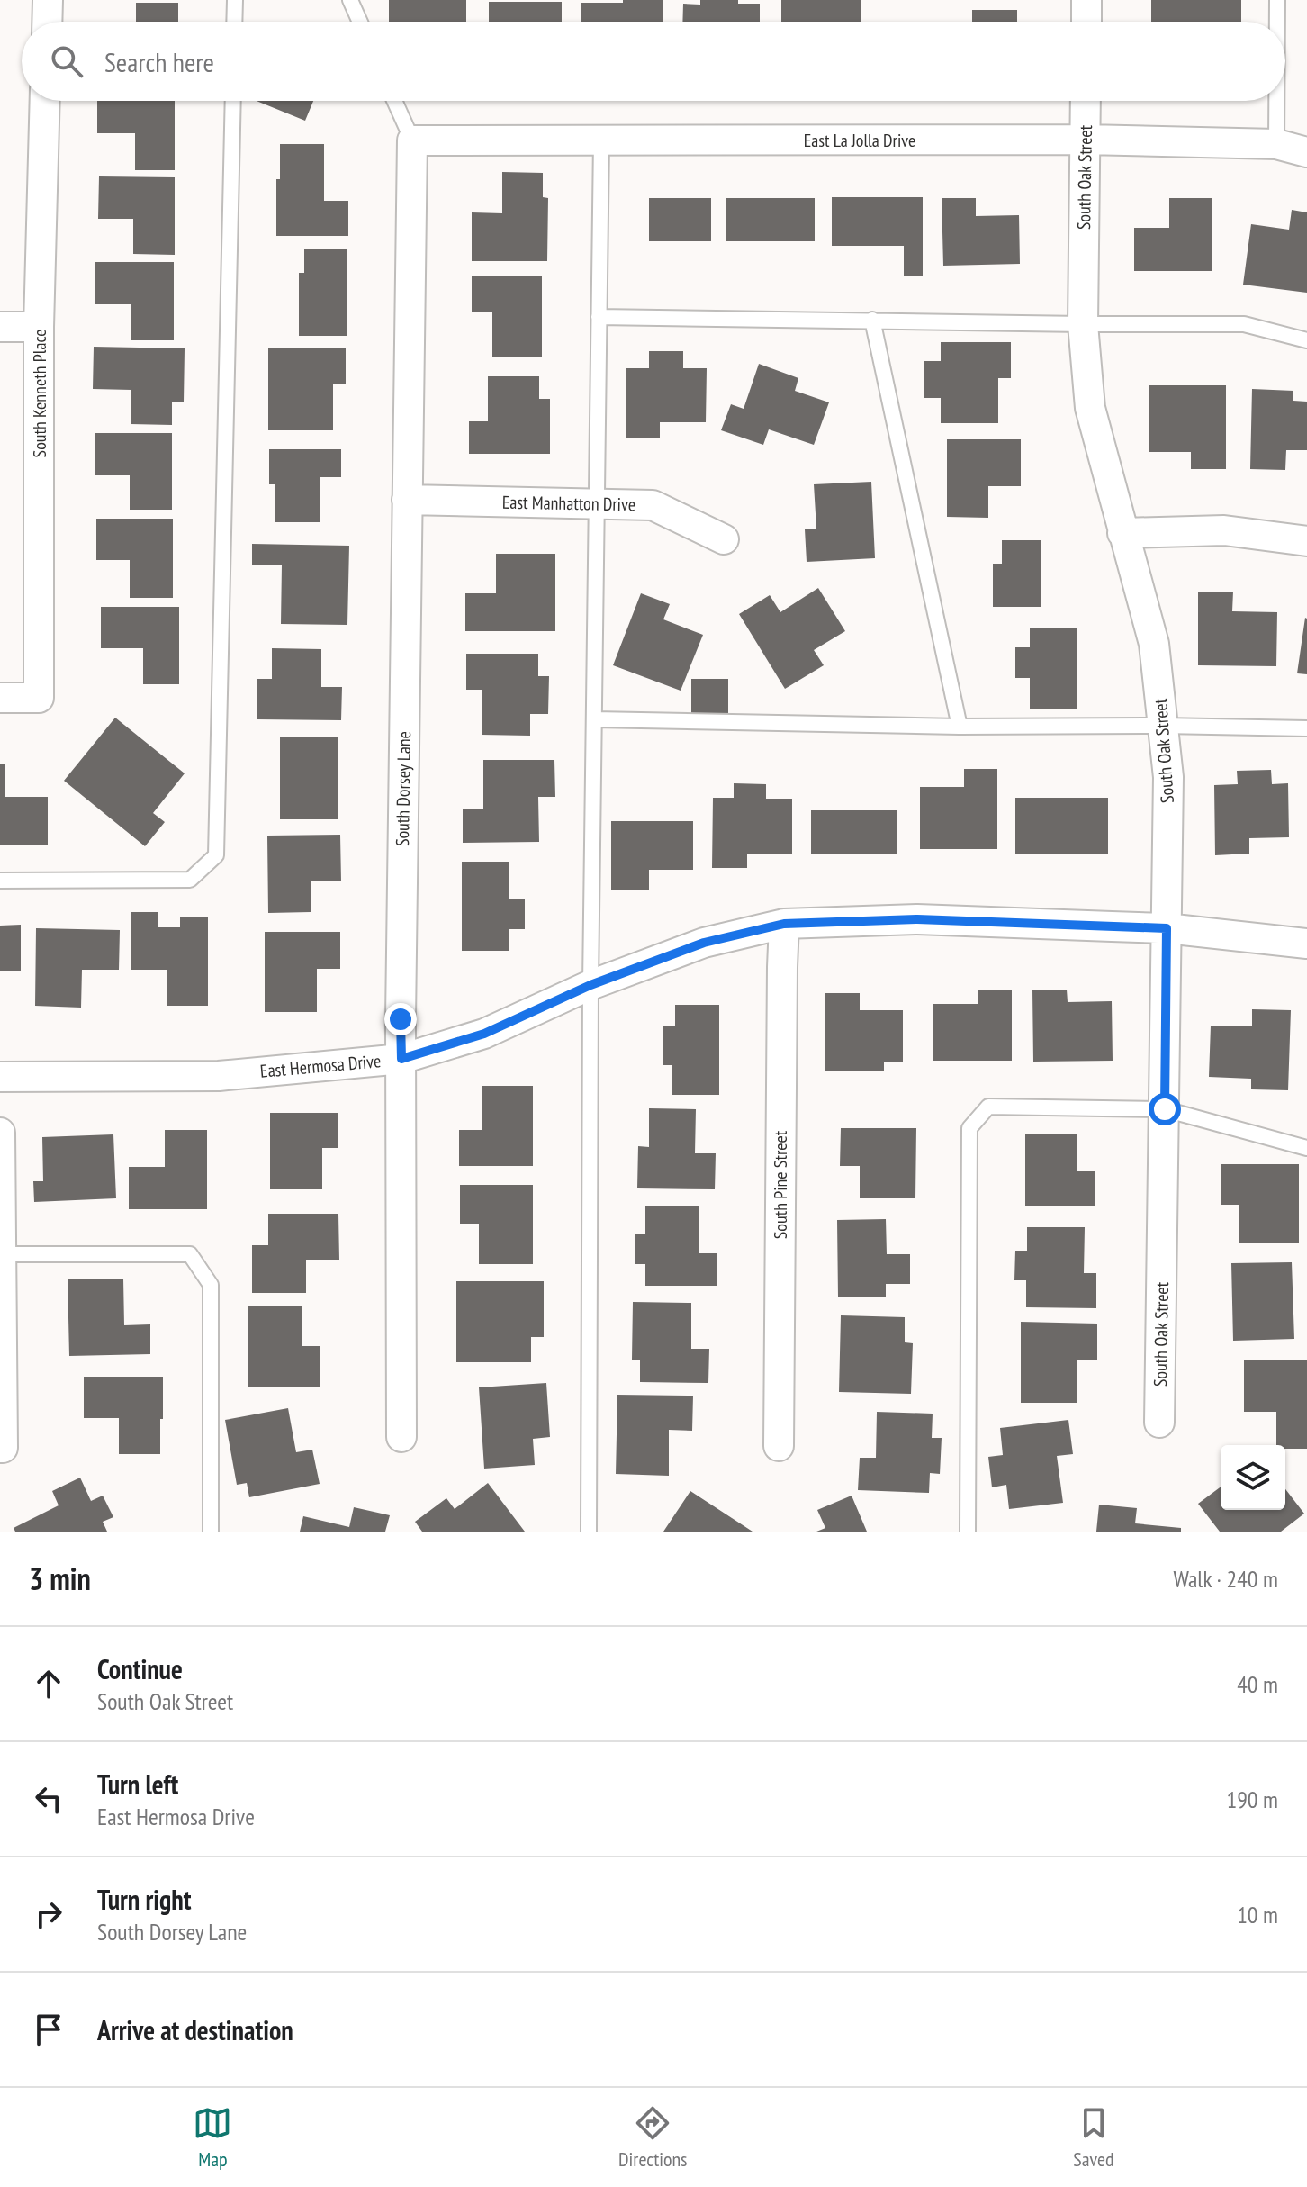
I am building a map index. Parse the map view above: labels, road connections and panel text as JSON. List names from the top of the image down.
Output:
{
  "streets": {
    "street": [
      "East La Jolla Drive",
      "South Oak Street",
      "South Kenneth Place",
      "East Manhatton Drive",
      "South Dorsey Lane",
      "East Hermosa Drive",
      "South Pine Street"
    ]
  },
  "crossings": [
    ["East La Jolla Drive", "South Oak Street"],
    ["East La Jolla Drive", "South Dorsey Lane"],
    ["South Oak Street", "East Hermosa Drive"],
    ["East Manhatton Drive", "South Dorsey Lane"],
    ["South Dorsey Lane", "East Hermosa Drive"],
    ["East Hermosa Drive", "South Pine Street"]
  ],
  "page": {
    "search": "Search here",
    "heading": ["3 min", "Walk · 240 m"],
    "list": [
      ["Continue", "South Oak Street", "40 m"],
      ["Turn left", "East Hermosa Drive", "190 m"],
      ["Turn right", "South Dorsey Lane", "10 m"],
      "Arrive at destination"
    ],
    "nav": ["Map", "Directions", "Saved"]
  }
}
